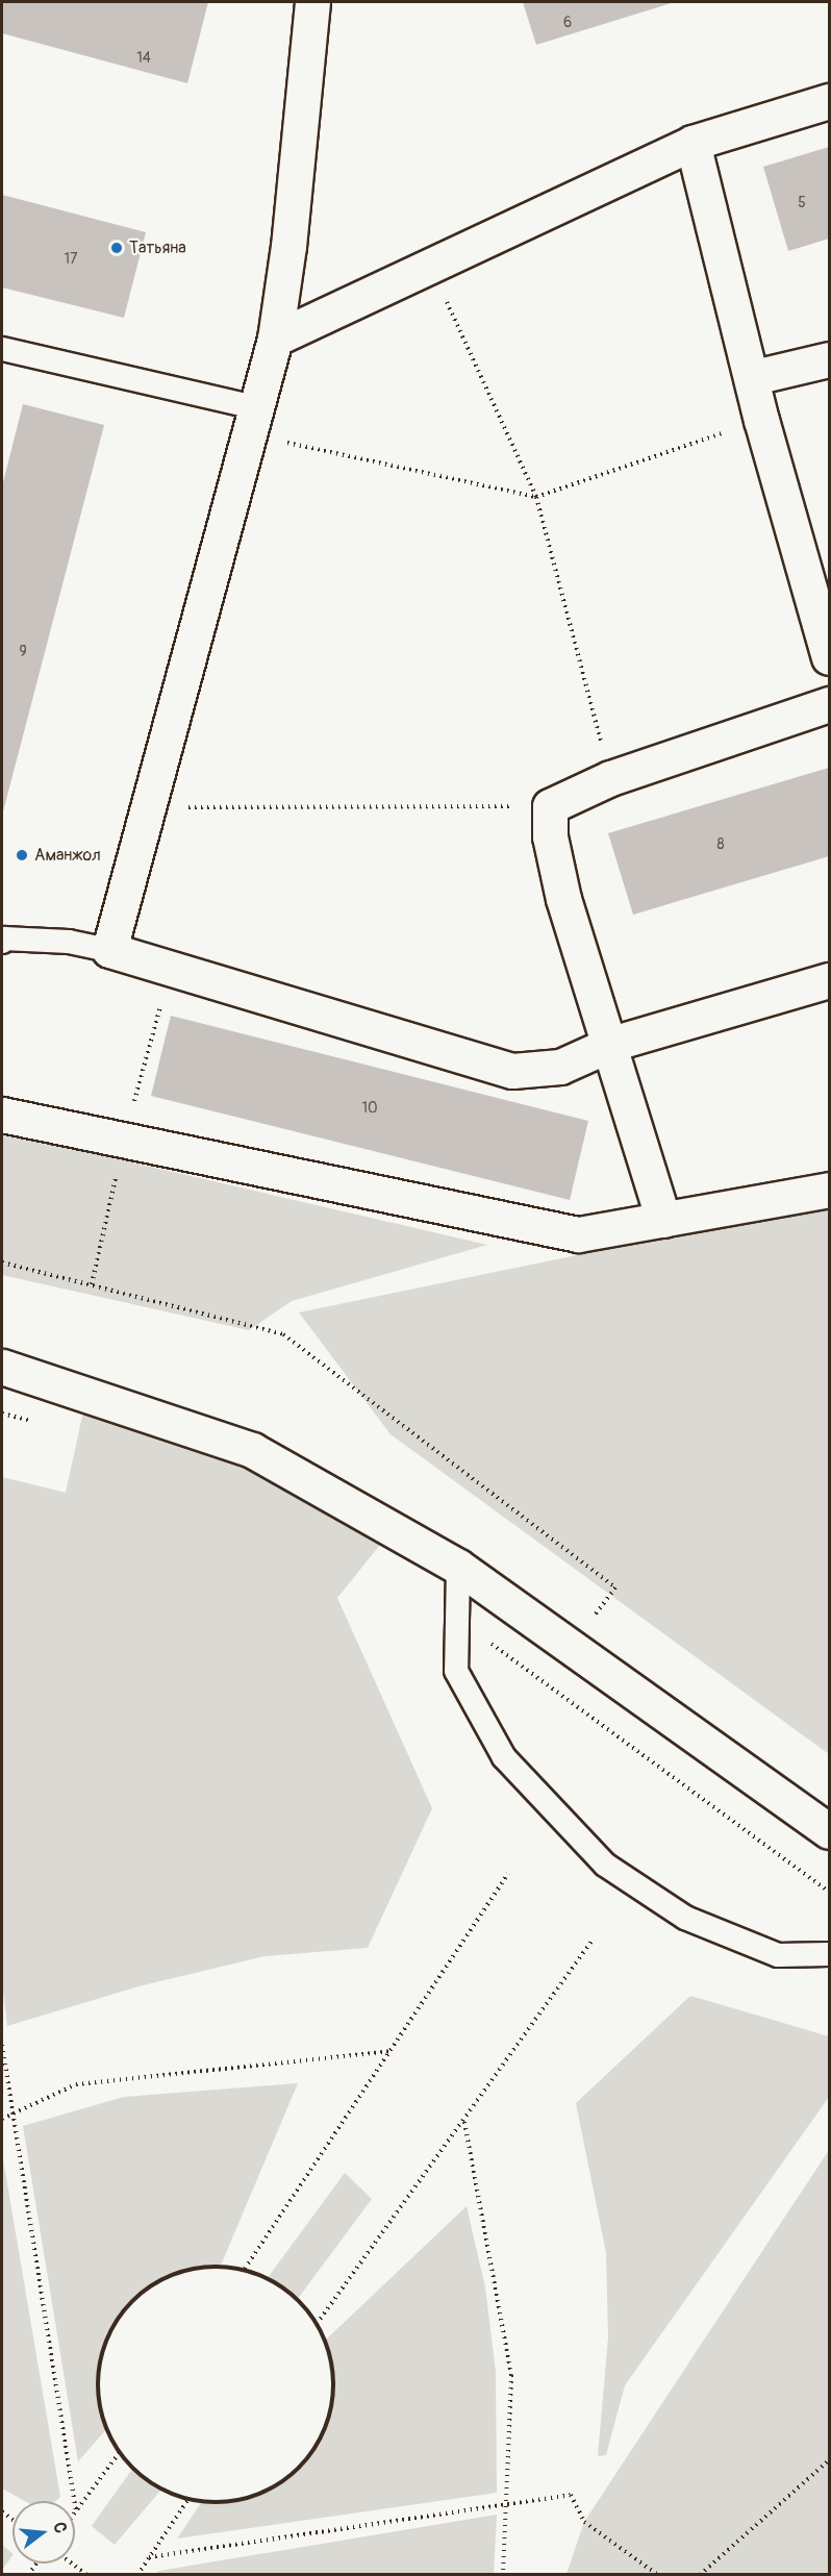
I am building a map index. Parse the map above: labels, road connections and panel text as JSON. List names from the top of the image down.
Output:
{
  "places": ["Татьяна", "Аманжол"],
  "house_numbers": [
    "6",
    "14",
    "5",
    "17",
    "9",
    "8",
    "10"
  ],
  "north": "right"
}
